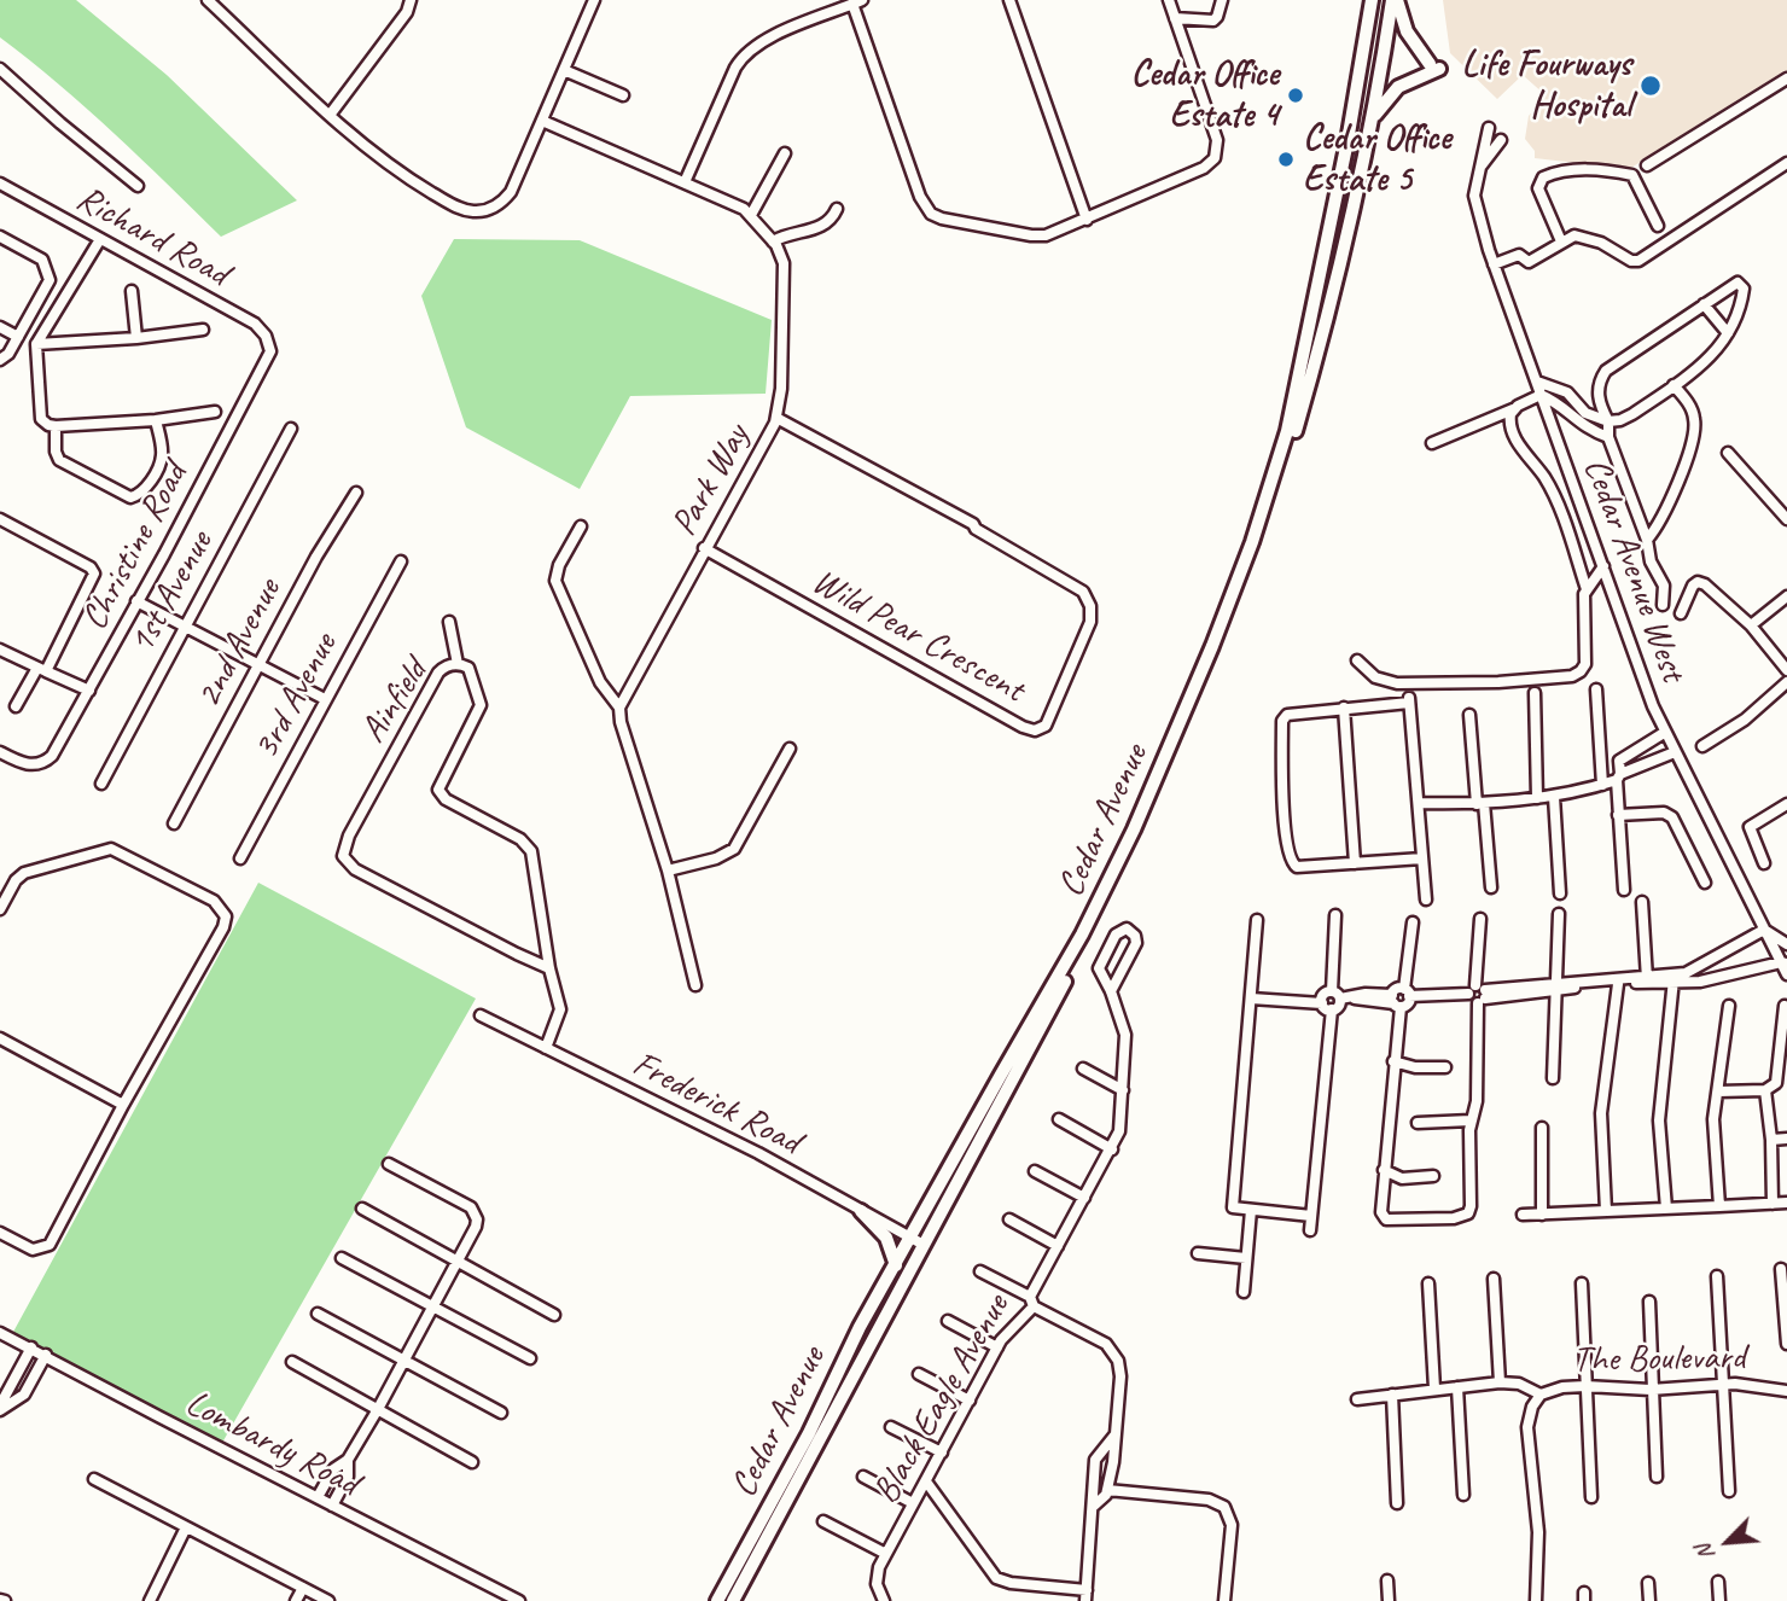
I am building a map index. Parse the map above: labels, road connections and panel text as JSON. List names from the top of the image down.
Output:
{
  "streets": {
    "main road": ["Cedar Avenue"],
    "street": [
      "Richard Road",
      "Park Way",
      "Christine Road",
      "Cedar Avenue West",
      "1st Avenue",
      "Wild Pear Crescent",
      "2nd Avenue",
      "3rd Avenue",
      "Ainfield",
      "Frederick Road",
      "The Boulevard",
      "Black Eagle Avenue",
      "Lombardy Road"
    ]
  },
  "crossings": [
    ["Richard Road", "Christine Road"],
    ["Park Way", "Wild Pear Crescent"],
    ["Ainfield", "Frederick Road"],
    ["Cedar Avenue", "Frederick Road"]
  ],
  "places": ["Life Fourways Hospital", "Cedar Office Estate 4", "Cedar Office Estate 5"],
  "north": "bottom left"
}
